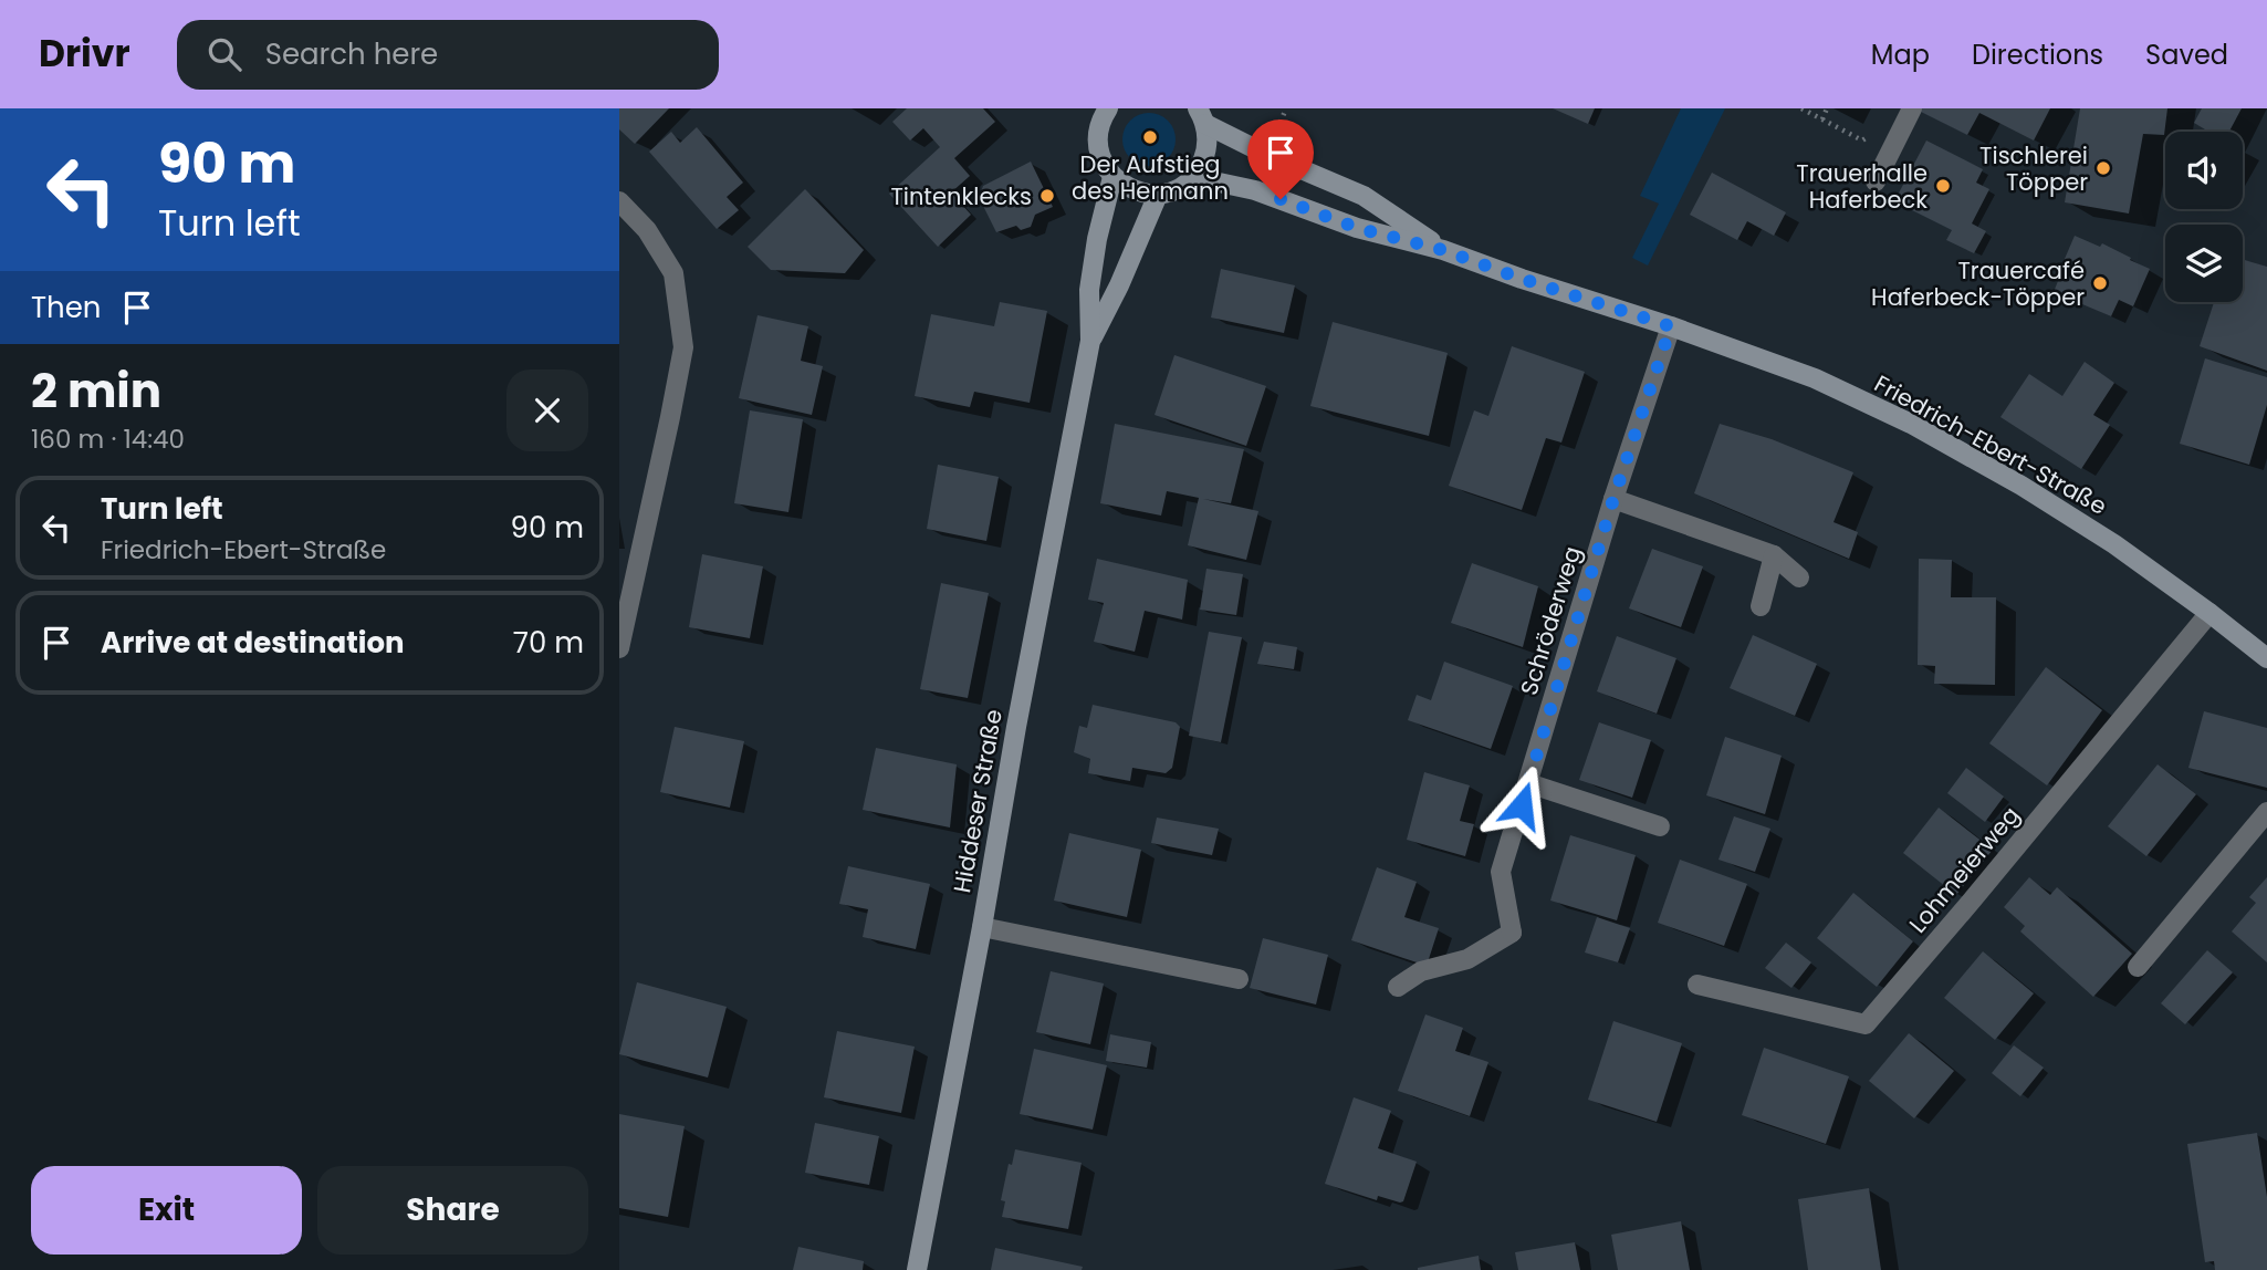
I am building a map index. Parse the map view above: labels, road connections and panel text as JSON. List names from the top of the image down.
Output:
{
  "streets": {
    "main road": ["Friedrich-Ebert-Straße", "Hiddeser Straße"],
    "street": ["Schröderweg", "Lohmeierweg"]
  },
  "crossings": [
    ["Friedrich-Ebert-Straße", "Schröderweg"],
    ["Friedrich-Ebert-Straße", "Lohmeierweg"]
  ],
  "places": [
    "Der Aufstieg des Hermann",
    "Tischlerei Töpper",
    "Trauerhalle Haferbeck",
    "Tintenklecks",
    "Trauercafé Haferbeck-Töpper"
  ],
  "page": {
    "header": "Drivr",
    "search": "Search here",
    "nav": ["Map", "Directions", "Saved"],
    "turn": ["90 m", "Turn left"],
    "then": "Then",
    "heading": ["2 min", "160 m · 14:40"],
    "list": [
      {
        "name": "Turn left",
        "note": "Friedrich-Ebert-Straße",
        "value": "90 m"
      },
      {
        "name": "Arrive at destination",
        "value": "70 m"
      }
    ],
    "buttons": ["Exit", "Share"]
  }
}
